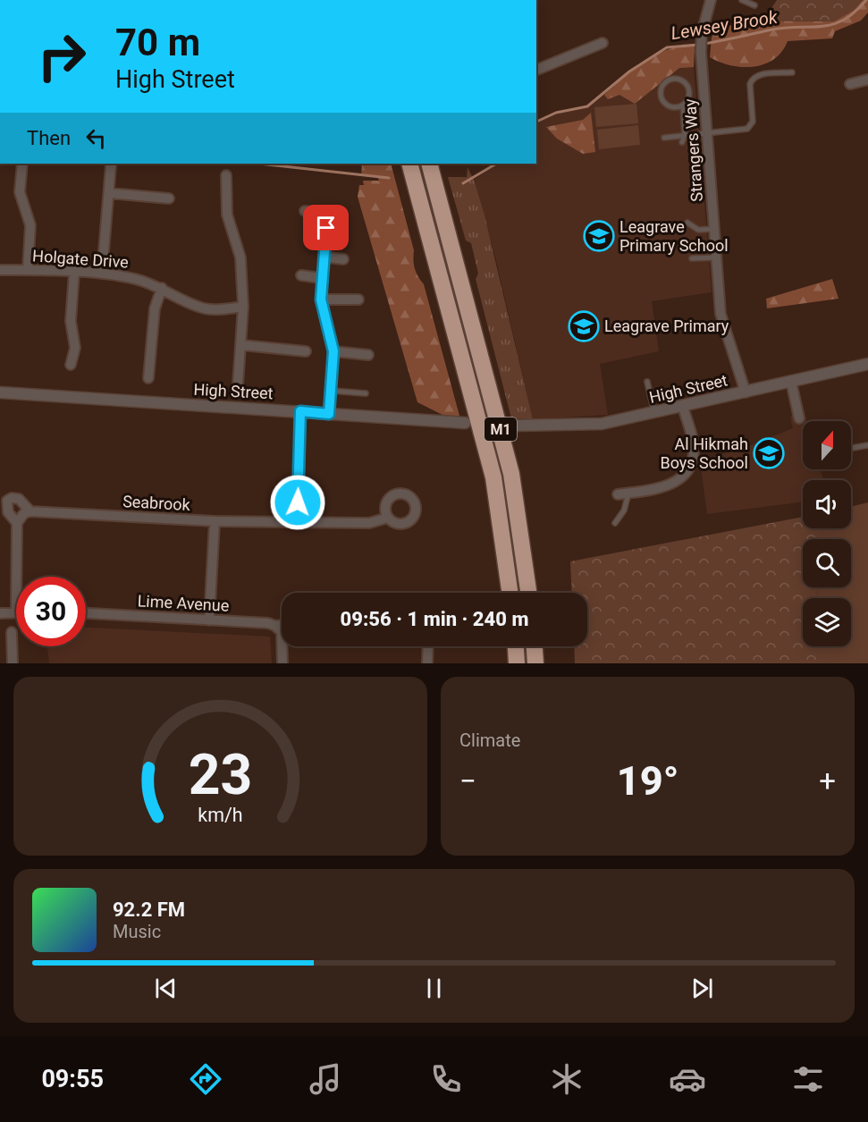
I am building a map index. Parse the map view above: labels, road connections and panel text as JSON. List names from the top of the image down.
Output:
{
  "streets": {
    "highway": ["M1"],
    "street": [
      "Strangers Way",
      "Holgate Drive",
      "High Street",
      "Seabrook",
      "Lime Avenue"
    ]
  },
  "crossings": [
    ["Strangers Way", "High Street"]
  ],
  "water": ["Lewsey Brook"],
  "places": {
    "school or university": ["Leagrave Primary School", "Leagrave Primary", "Al Hikmah Boys School"]
  },
  "north": "top",
  "page": {
    "turn": ["70 m", "High Street"],
    "then": "Then",
    "limit": "30",
    "trip": "09:56 · 1 min · 240 m",
    "tile": "Climate",
    "heat": ["−", "19°", "+"],
    "song": ["92.2 FM", "Music"],
    "tabs": "09:55",
    "gauge": ["23", "km/h"]
  }
}
